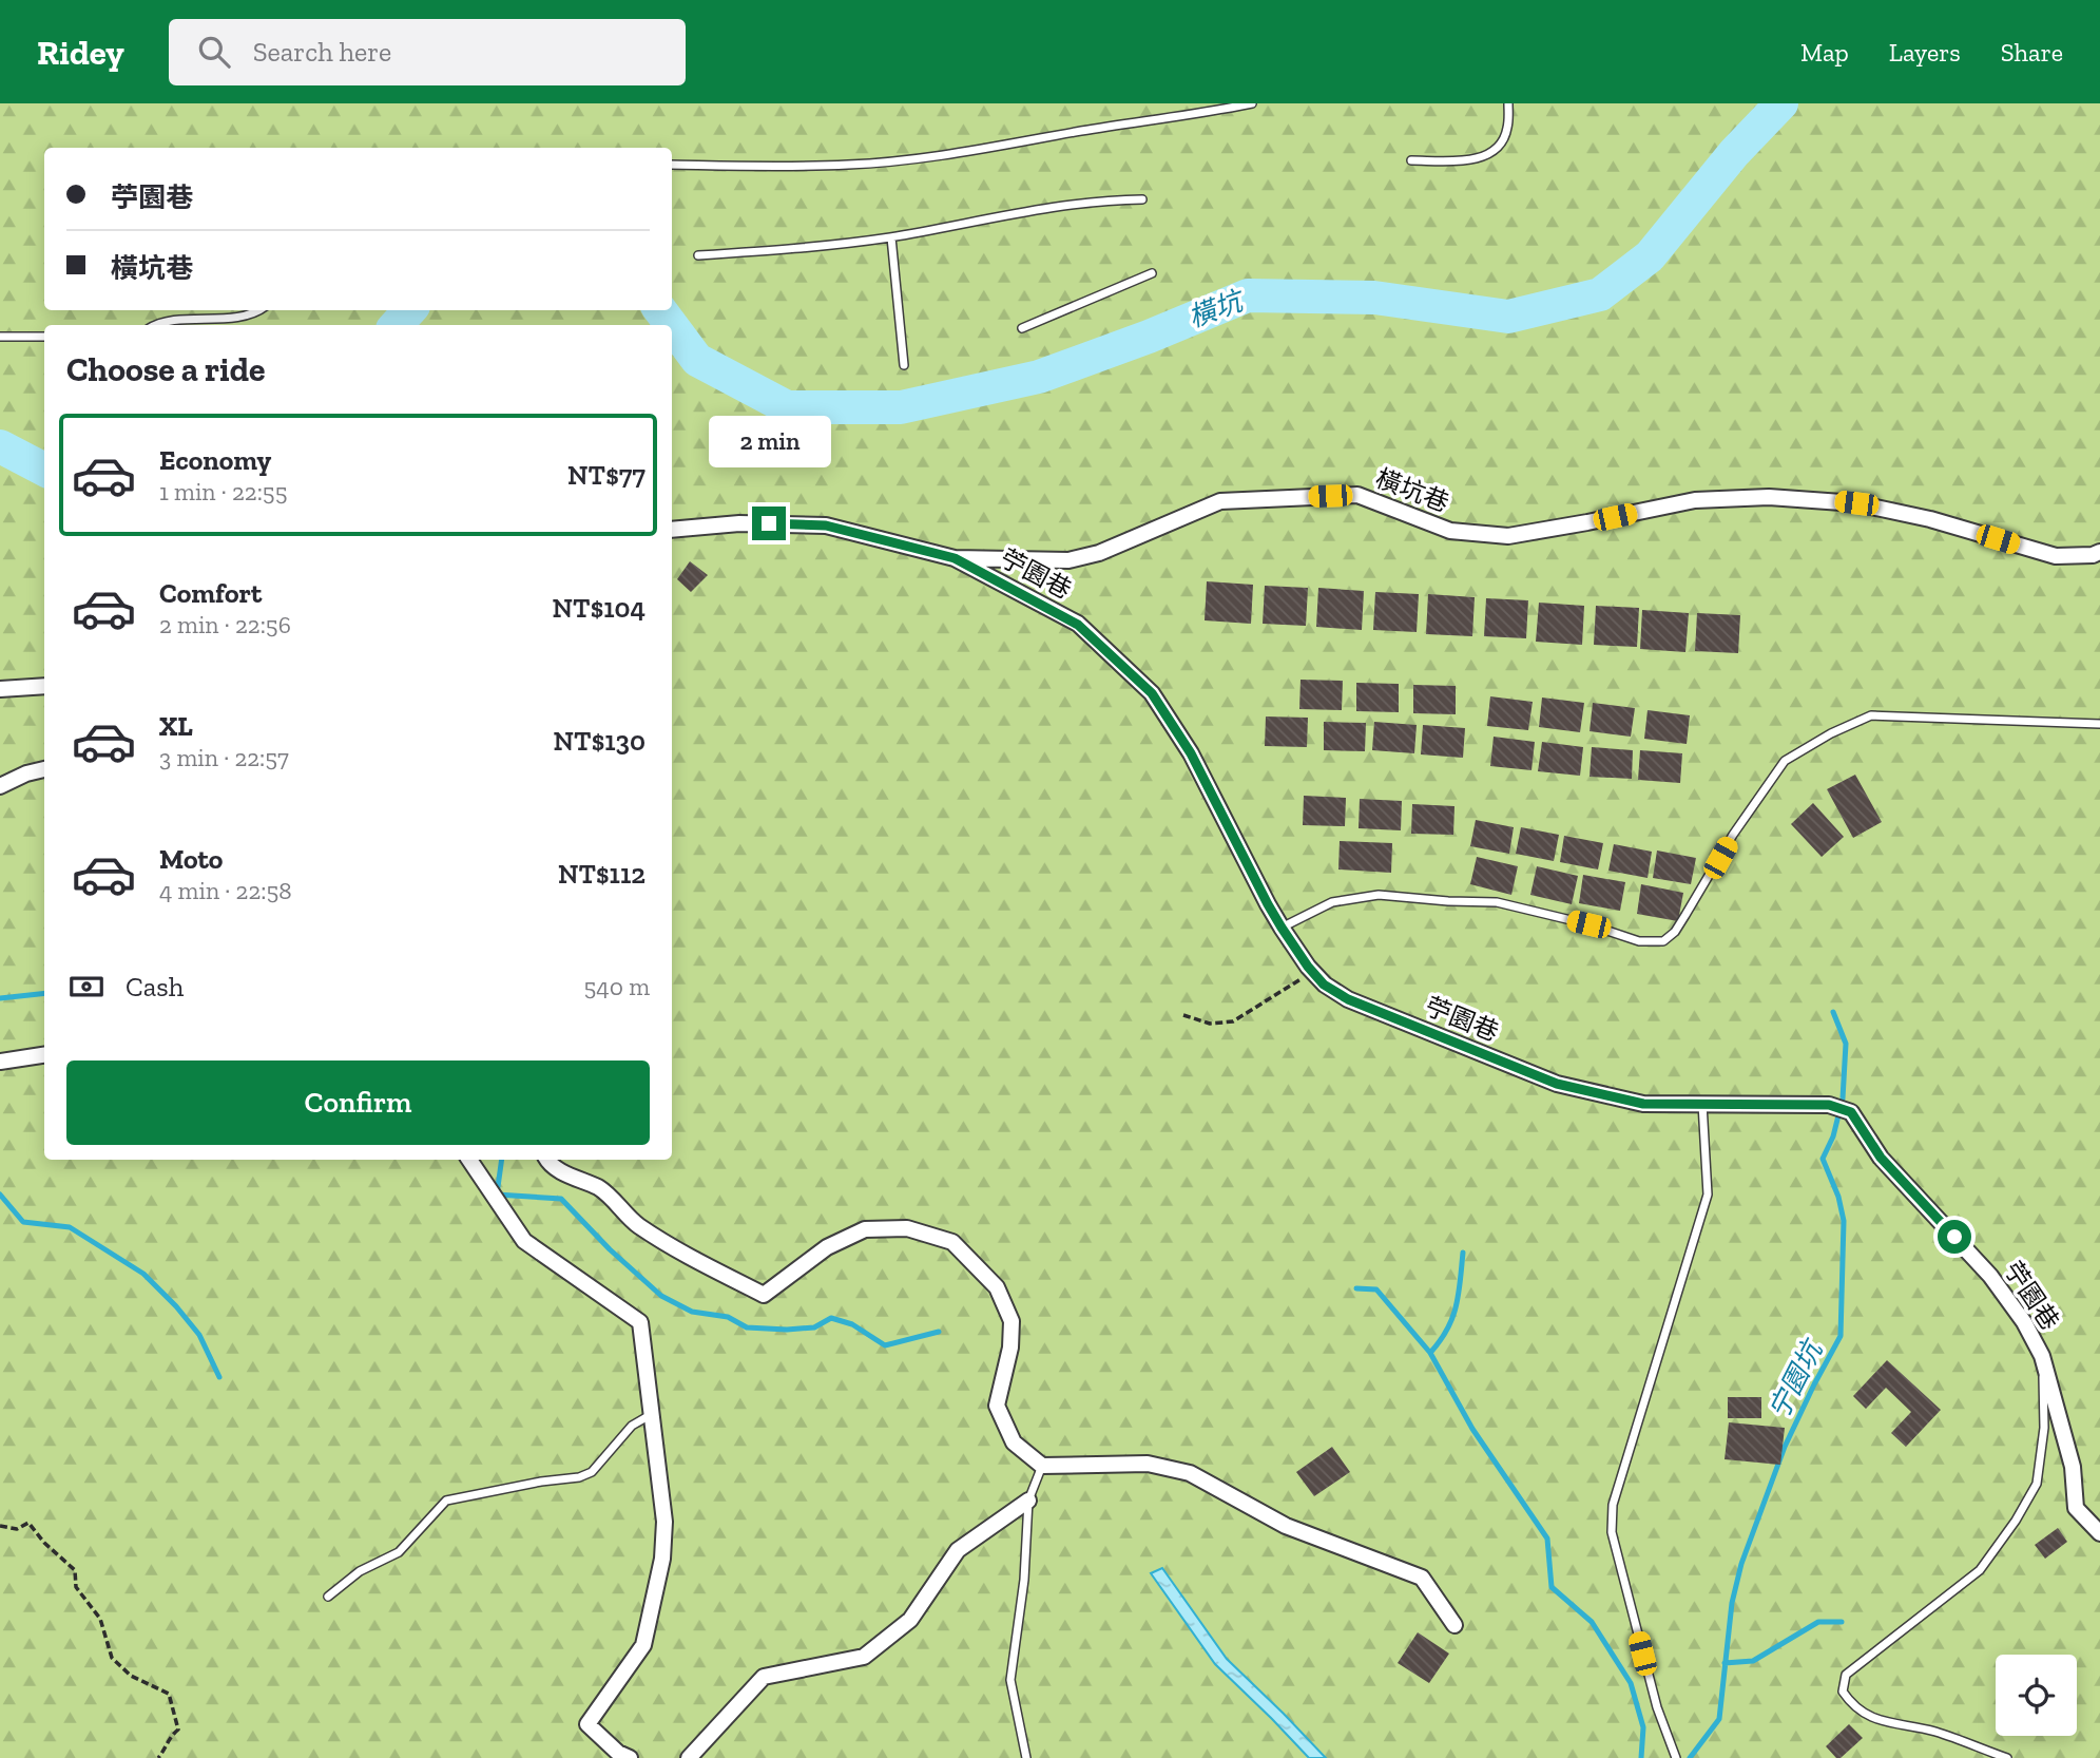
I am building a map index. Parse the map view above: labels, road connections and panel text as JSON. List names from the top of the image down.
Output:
{
  "streets": {
    "street": ["橫坑巷", "苧園巷"]
  },
  "crossings": [
    ["橫坑巷", "苧園巷"]
  ],
  "water": ["橫坑", "宁園坑"],
  "page": {
    "header": "Ridey",
    "search": "Search here",
    "nav": ["Map", "Layers", "Share"],
    "banner": ["苧園巷", "橫坑巷"],
    "heading": "Choose a ride",
    "list": [
      {
        "name": "Economy",
        "note": "1 min · 22:55",
        "value": "NT$77"
      },
      {
        "name": "Comfort",
        "note": "2 min · 22:56",
        "value": "NT$104"
      },
      {
        "name": "XL",
        "note": "3 min · 22:57",
        "value": "NT$130"
      },
      {
        "name": "Moto",
        "note": "4 min · 22:58",
        "value": "NT$112"
      }
    ],
    "bubble": "2 min",
    "pay": ["Cash", "540 m"],
    "buttons": "Confirm"
  }
}
